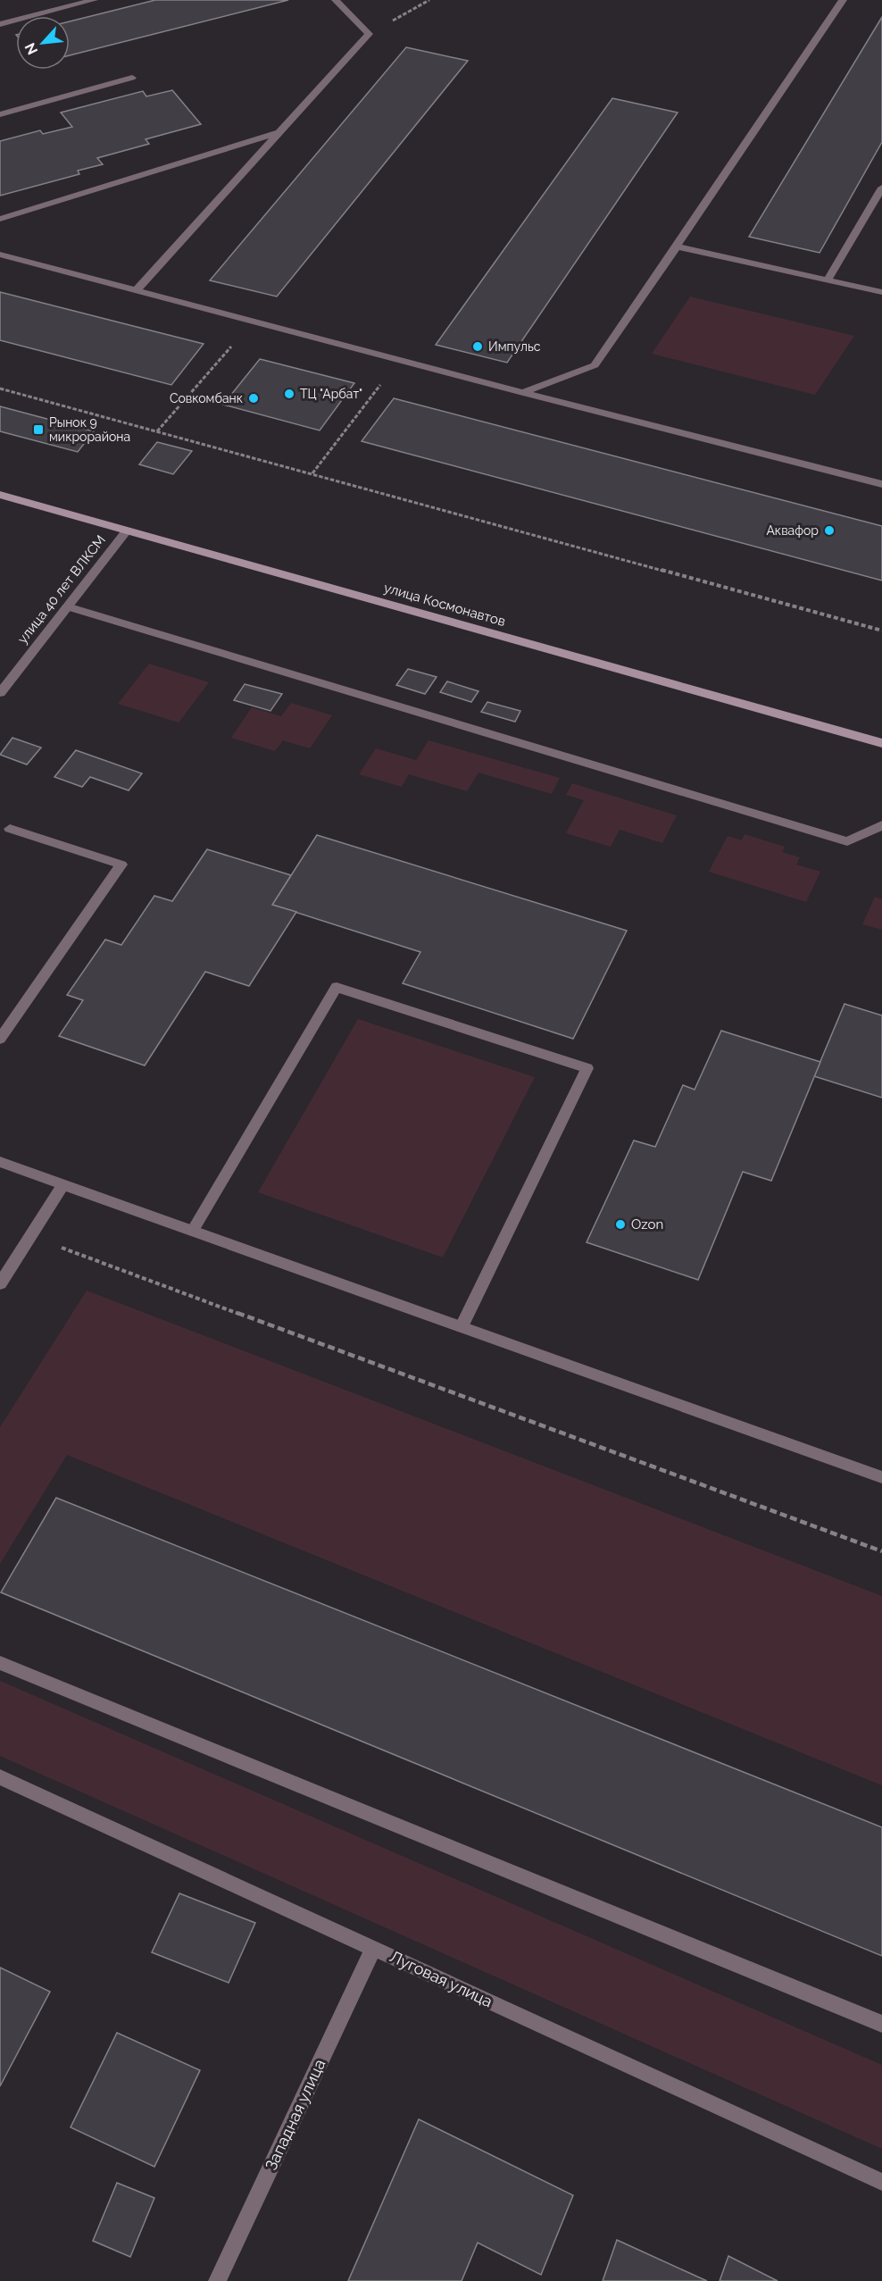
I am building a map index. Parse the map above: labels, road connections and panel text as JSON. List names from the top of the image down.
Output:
{
  "streets": {
    "main road": ["улица Космонавтов"],
    "street": ["улица 40 лет ВЛКСМ", "Луговая улица", "Западная улица"]
  },
  "crossings": [
    ["улица 40 лет ВЛКСМ", "улица Космонавтов"],
    ["Луговая улица", "Западная улица"]
  ],
  "places": {
    "other": [
      "Импульс",
      "ТЦ \"Арбат\"",
      "Совкомбанк",
      "Аквафор",
      "Ozon"
    ],
    "transit": ["Рынок 9 микрорайона"]
  },
  "north": "bottom left"
}
